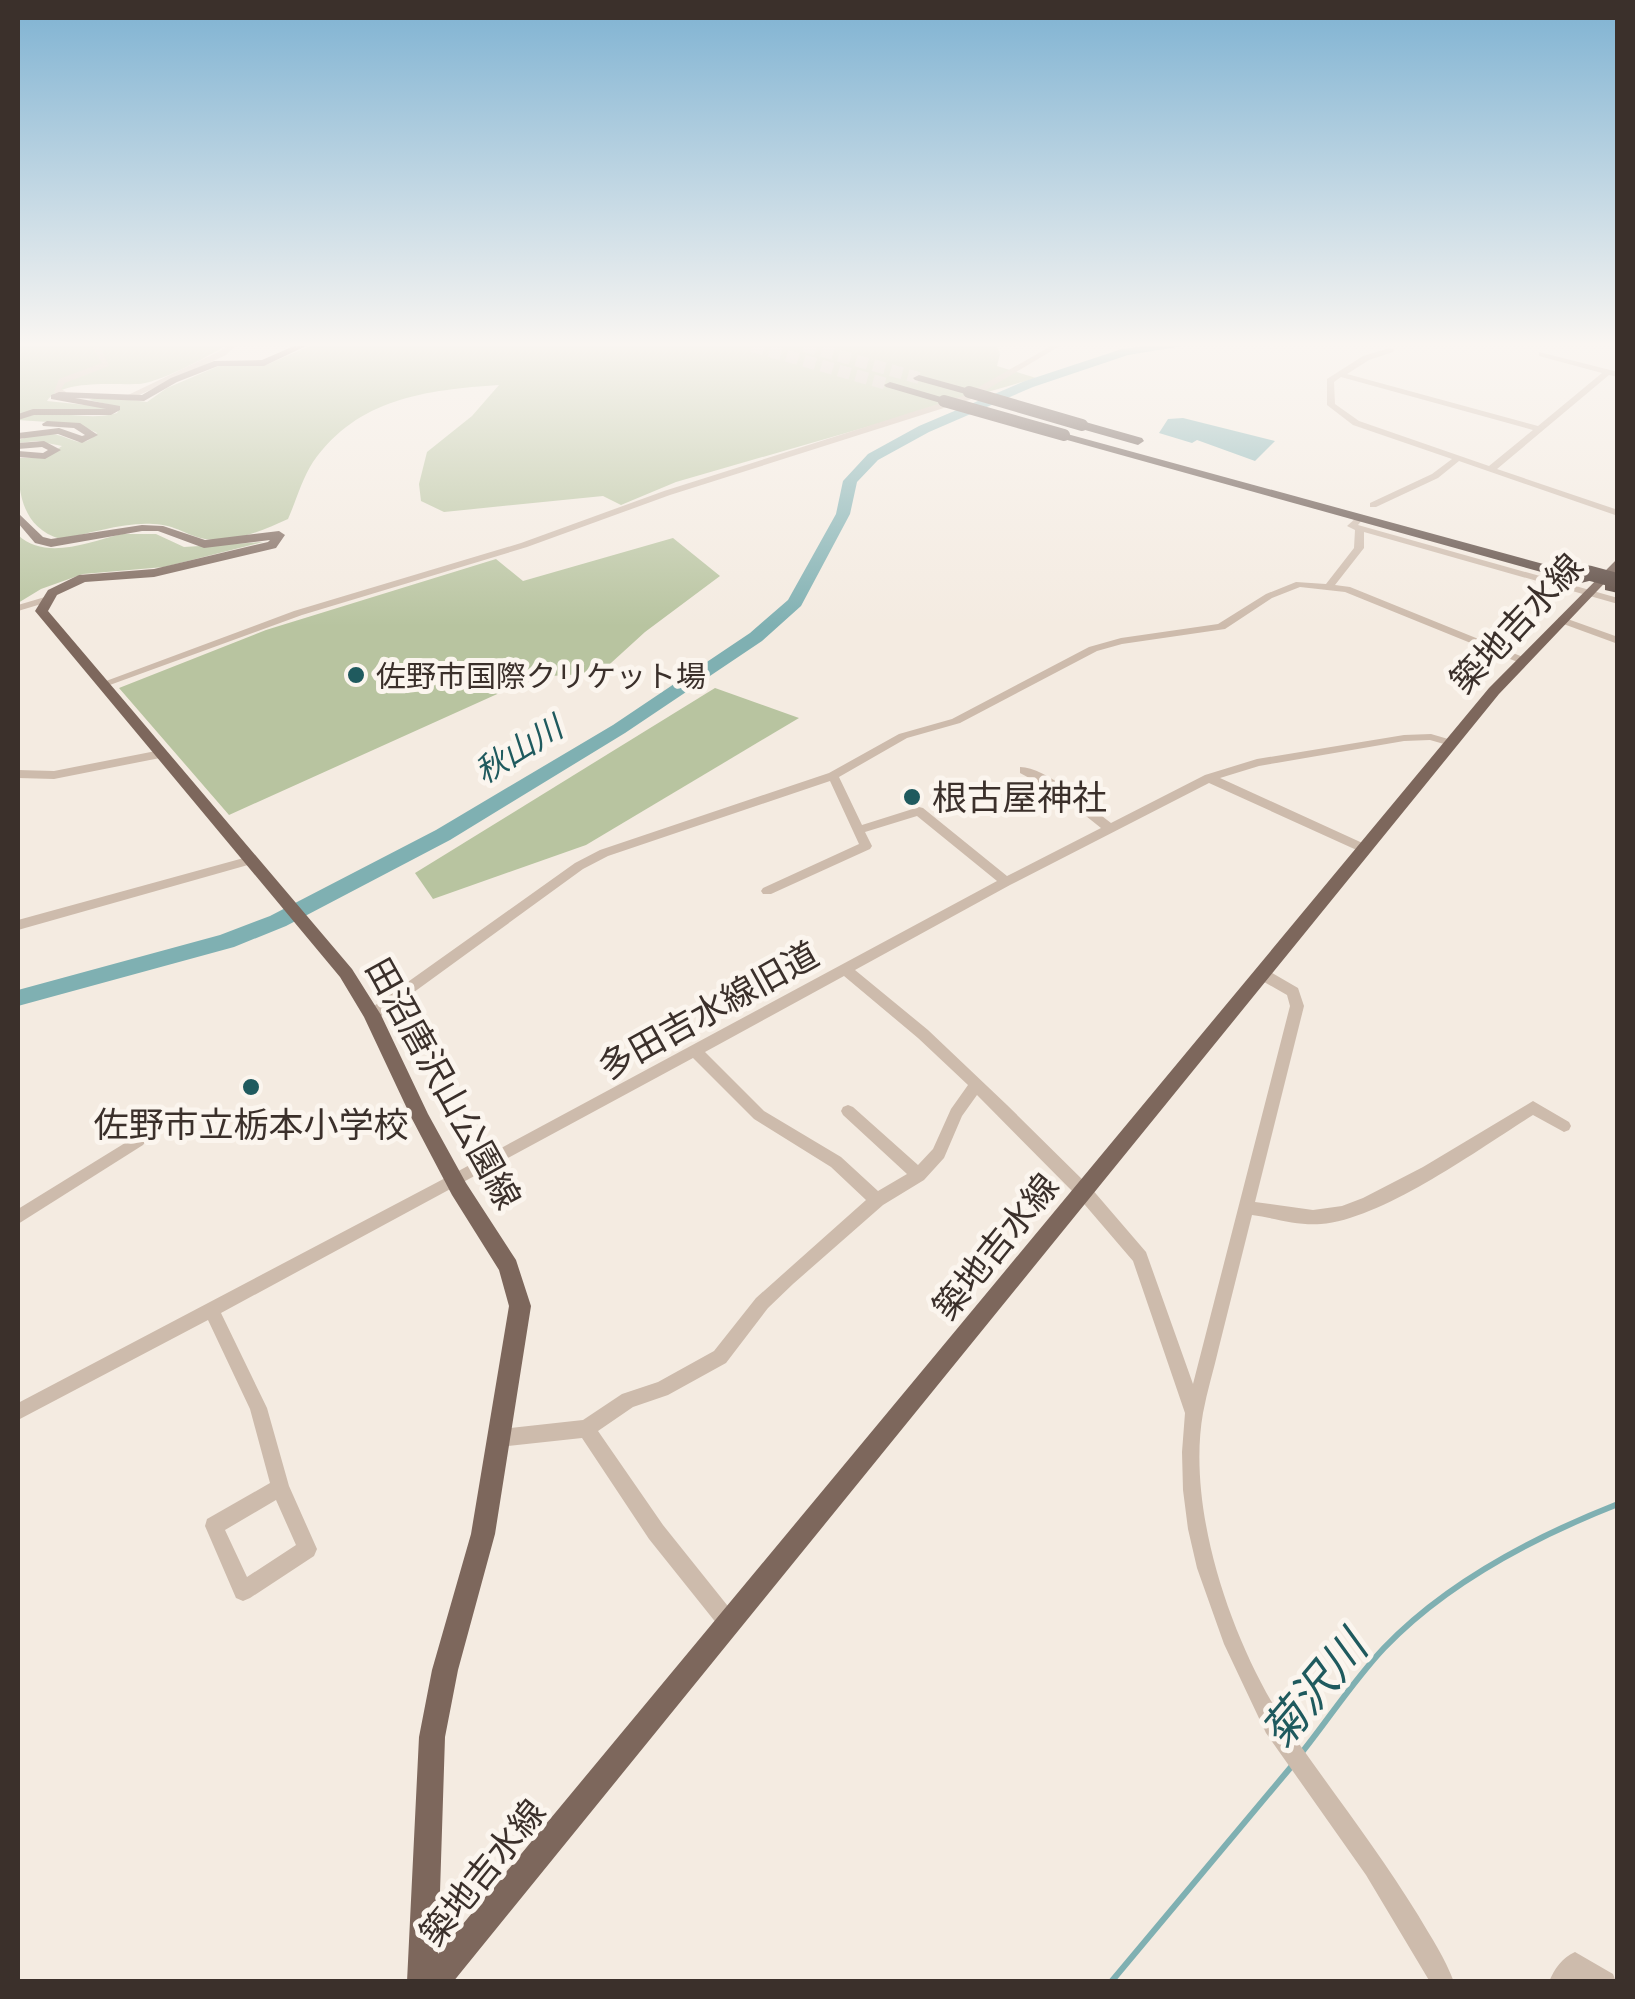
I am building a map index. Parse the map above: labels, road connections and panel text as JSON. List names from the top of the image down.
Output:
{
  "streets": {
    "main road": ["築地吉水線", "田沼唐沢山公園線"],
    "street": ["多田吉水線旧道"]
  },
  "crossings": [
    ["築地吉水線", "多田吉水線旧道"],
    ["多田吉水線旧道", "田沼唐沢山公園線"]
  ],
  "water": ["秋山川", "菊沢川"],
  "places": ["佐野市国際クリケット場", "根古屋神社", "佐野市立栃本小学校"]
}
